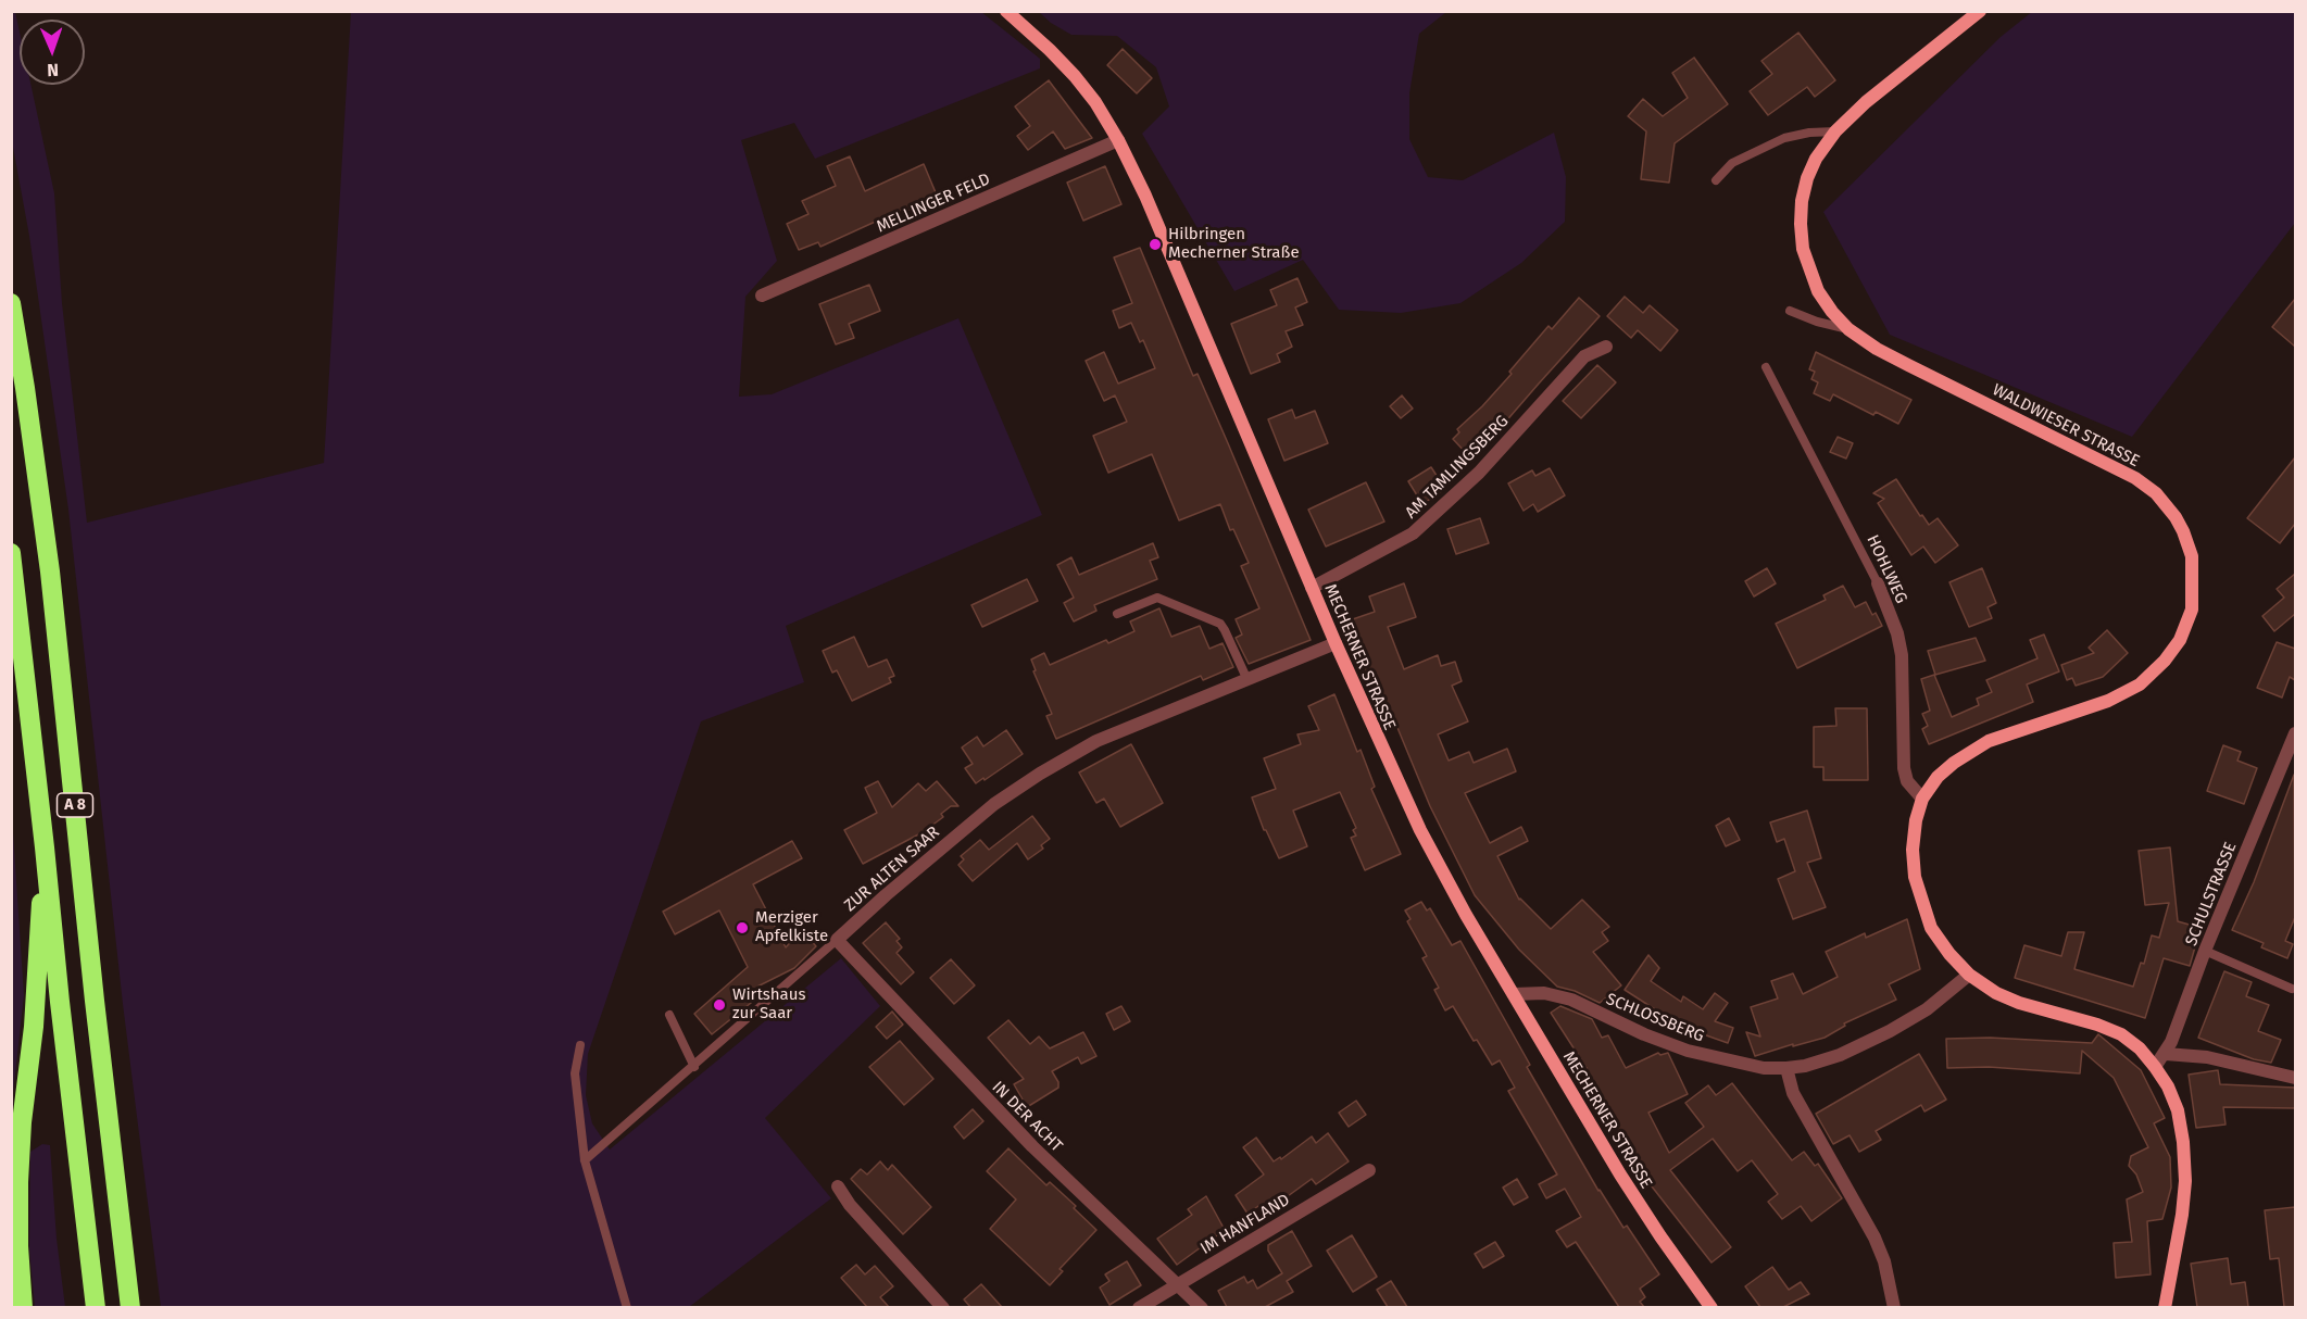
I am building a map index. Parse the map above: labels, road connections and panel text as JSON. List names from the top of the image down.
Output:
{
  "streets": {
    "highway": ["A 8"],
    "main road": ["WALDWIESER STRASSE", "MECHERNER STRASSE"],
    "street": [
      "MELLINGER FELD",
      "AM TAMLINGSBERG",
      "HOHLWEG",
      "ZUR ALTEN SAAR",
      "SCHULSTRASSE",
      "SCHLOSSBERG",
      "IN DER ACHT",
      "IM HANFLAND"
    ]
  },
  "crossings": [
    ["MELLINGER FELD", "MECHERNER STRASSE"],
    ["WALDWIESER STRASSE", "HOHLWEG"],
    ["WALDWIESER STRASSE", "SCHULSTRASSE"],
    ["WALDWIESER STRASSE", "SCHLOSSBERG"],
    ["AM TAMLINGSBERG", "MECHERNER STRASSE"],
    ["MECHERNER STRASSE", "ZUR ALTEN SAAR"],
    ["MECHERNER STRASSE", "SCHLOSSBERG"],
    ["ZUR ALTEN SAAR", "IN DER ACHT"],
    ["IN DER ACHT", "IM HANFLAND"]
  ],
  "places": ["Hilbringen Mecherner Straße", "Merziger Apfelkiste", "Wirtshaus zur Saar"],
  "north": "bottom"
}
